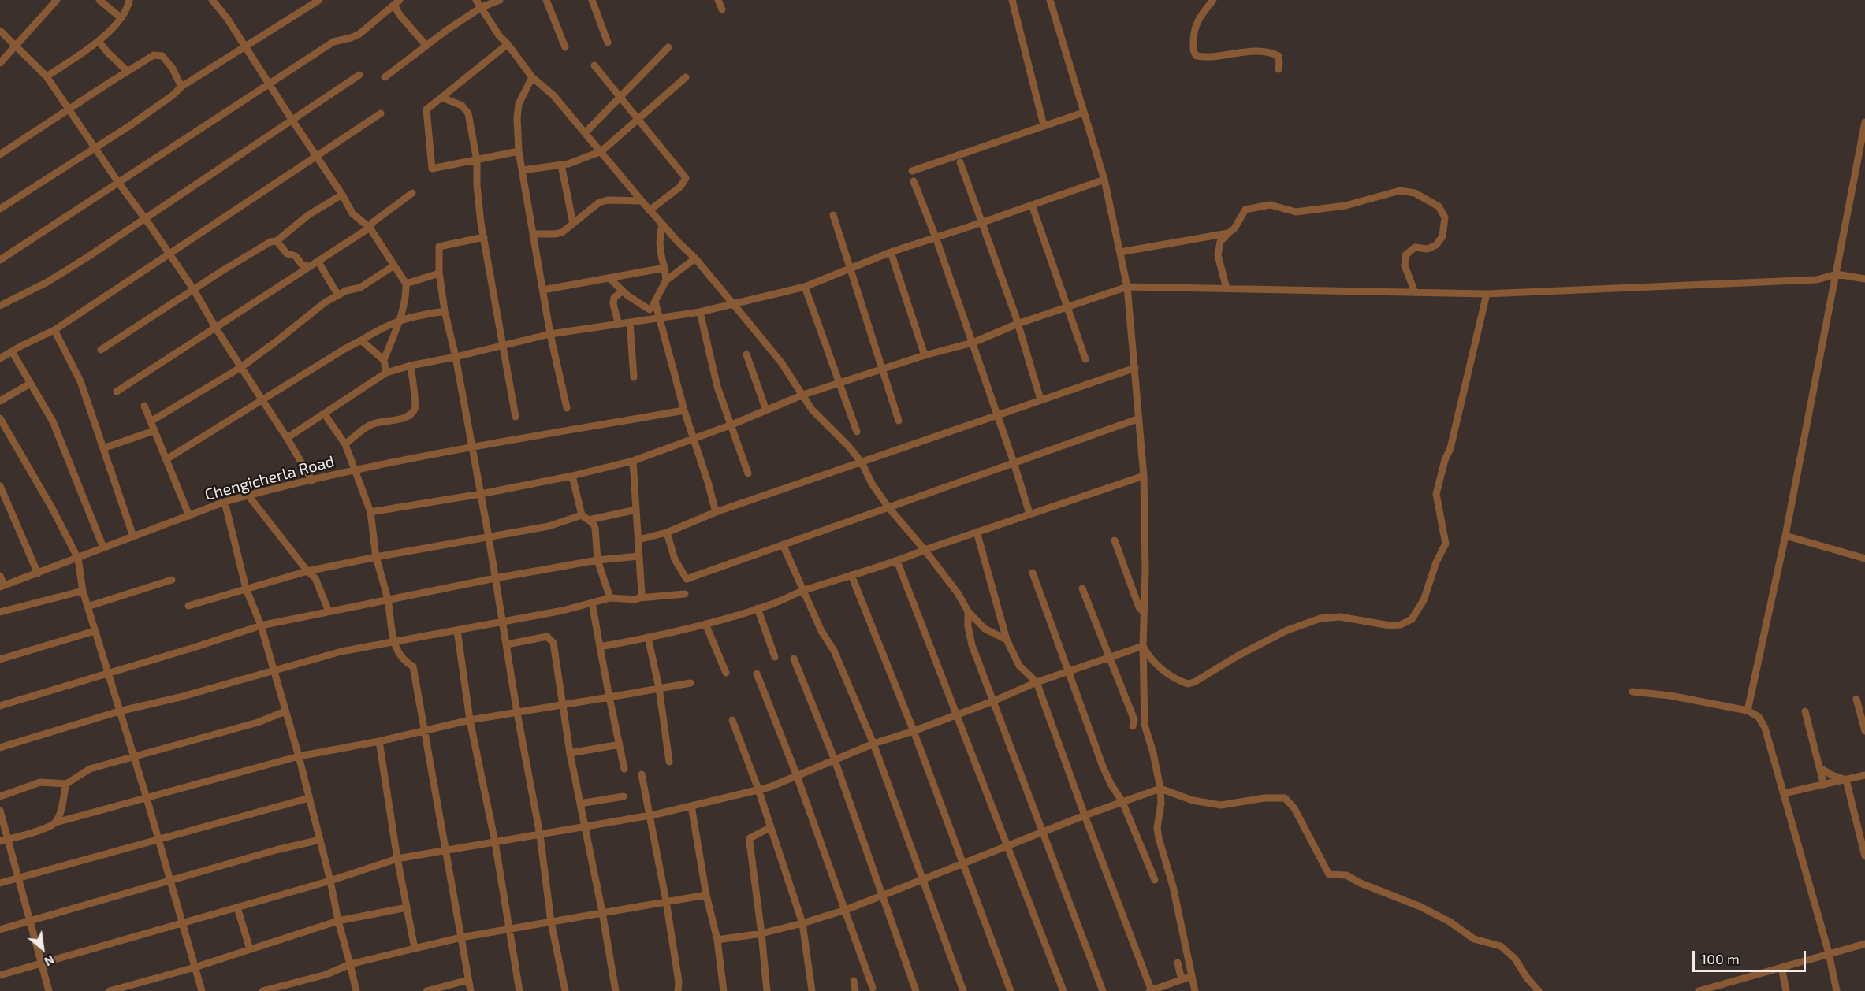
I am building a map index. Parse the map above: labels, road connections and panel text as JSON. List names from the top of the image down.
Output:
{
  "streets": {
    "street": ["Chengicherla Road"]
  },
  "scale_bar": "100 m",
  "north": "bottom right"
}
